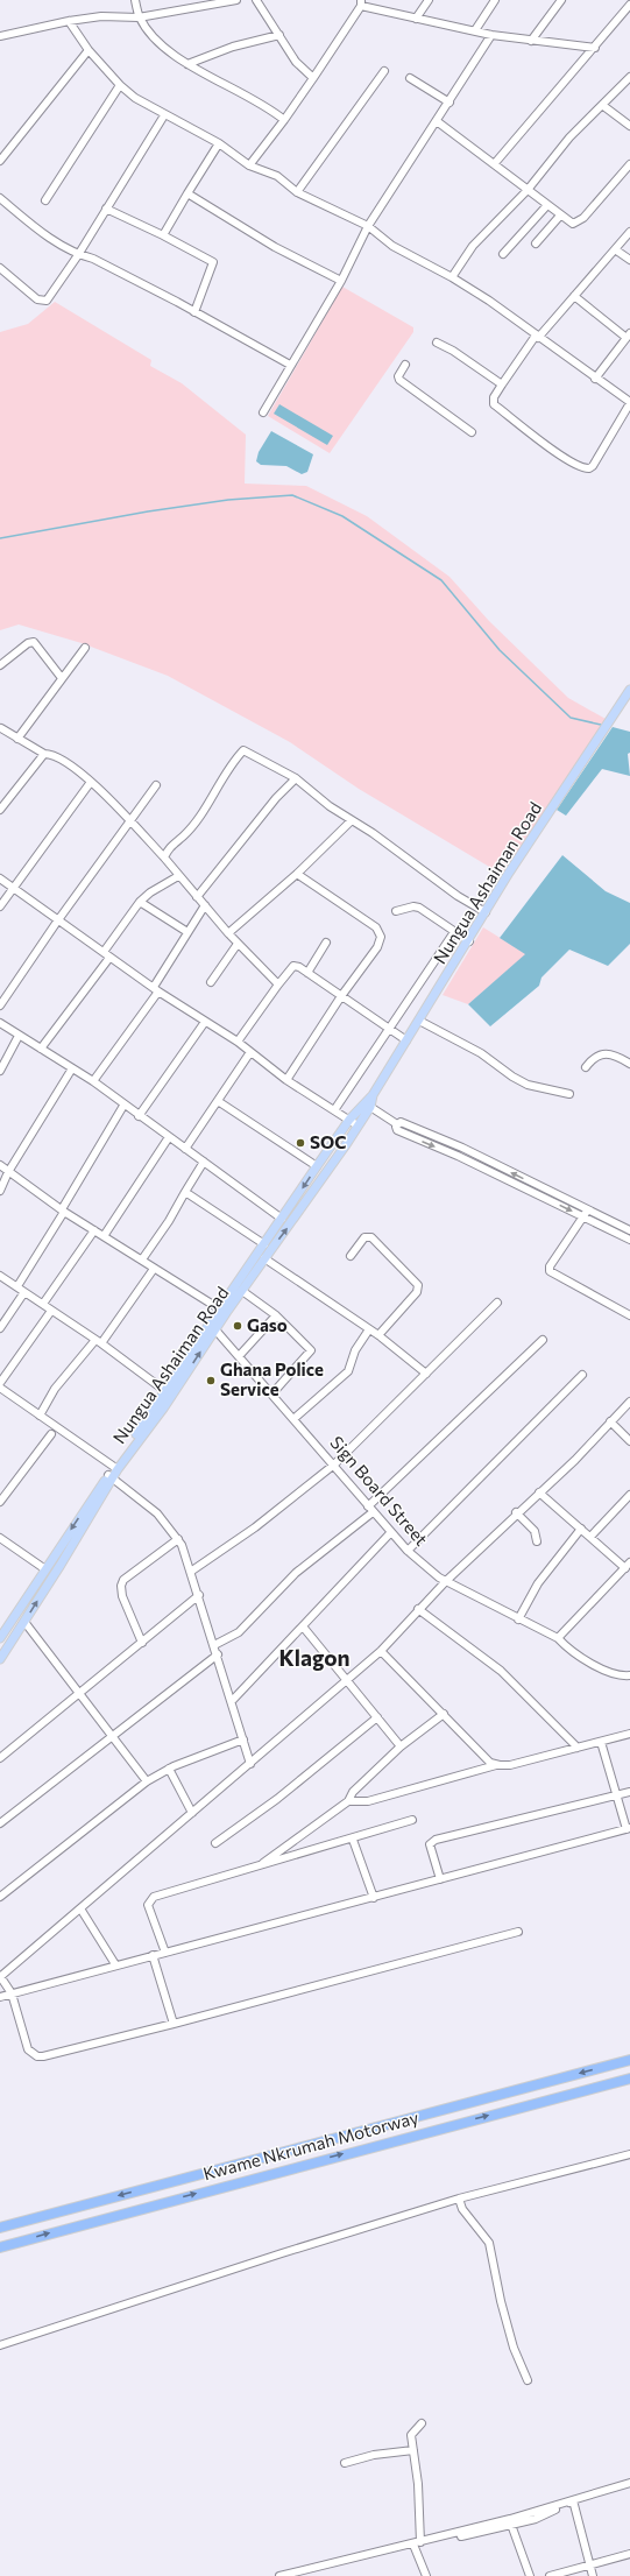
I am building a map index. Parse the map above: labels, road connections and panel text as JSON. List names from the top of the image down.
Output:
{
  "streets": {
    "highway": ["Kwame Nkrumah Motorway"],
    "main road": ["Nungua Ashaiman Road"],
    "street": ["Sign Board Street"]
  },
  "crossings": [
    ["Nungua Ashaiman Road", "Sign Board Street"]
  ],
  "districts": ["Klagon"],
  "places": ["SOC", "Gaso", "Ghana Police Service"]
}
